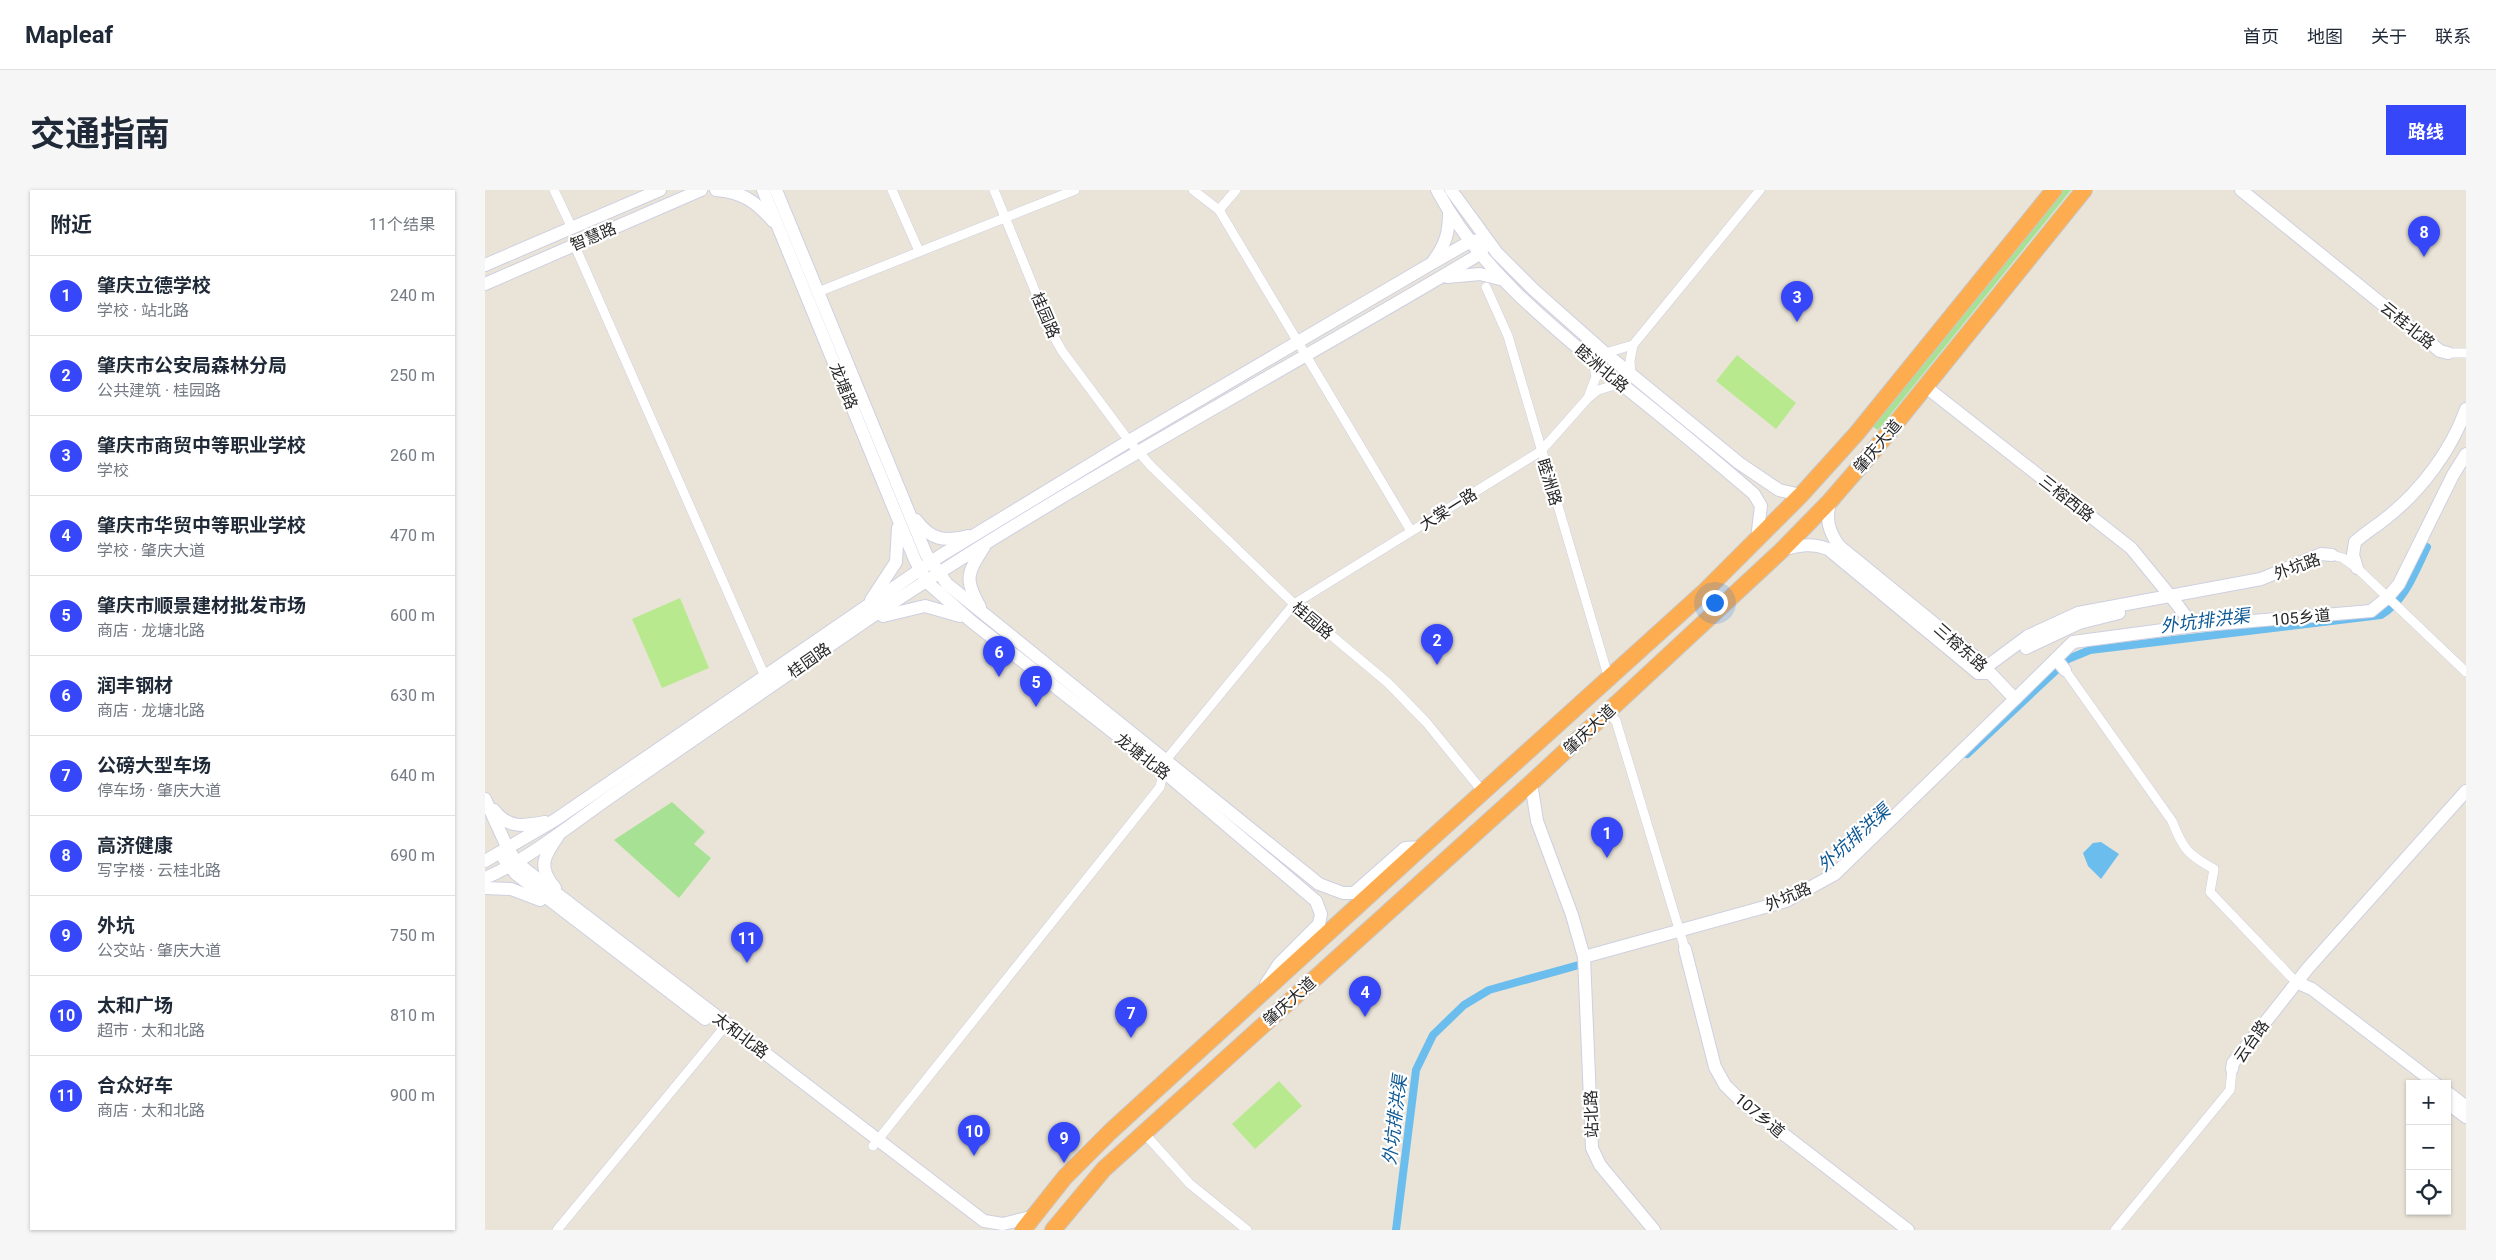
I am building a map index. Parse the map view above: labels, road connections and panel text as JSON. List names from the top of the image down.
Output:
{
  "streets": {
    "highway": ["肇庆大道"],
    "street": [
      "智慧路",
      "桂园路",
      "云桂北路",
      "睦洲北路",
      "龙塘路",
      "睦洲路",
      "三榕西路",
      "大棠一路",
      "外坑路",
      "105乡道",
      "三榕东路",
      "龙塘北路",
      "太和北路",
      "云台路",
      "站北路",
      "107乡道"
    ]
  },
  "crossings": [
    ["桂园路", "肇庆大道"],
    ["桂园路", "大棠一路"],
    ["睦洲北路", "肇庆大道"],
    ["龙塘路", "龙塘北路"],
    ["肇庆大道", "睦洲路"],
    ["肇庆大道", "三榕西路"],
    ["肇庆大道", "太和北路"],
    ["睦洲路", "大棠一路"],
    ["三榕西路", "外坑路"],
    ["三榕西路", "105乡道"],
    ["大棠一路", "龙塘北路"],
    ["大棠一路", "太和北路"],
    ["外坑路", "105乡道"],
    ["外坑路", "三榕东路"],
    ["外坑路", "站北路"]
  ],
  "water": ["外坑排洪渠"],
  "page": {
    "header": "Mapleaf",
    "nav": [
      "首页",
      "地图",
      "关于",
      "联系"
    ],
    "title": "交通指南",
    "buttons": "路线",
    "heading": ["附近", "11个结果"],
    "pins": [
      "8",
      "3",
      "2",
      "6",
      "5",
      "1",
      "11",
      "4",
      "7",
      "10",
      "9"
    ],
    "list": [
      {
        "mark": "1",
        "name": "肇庆立德学校",
        "note": "学校 · 站北路",
        "value": "240 m"
      },
      {
        "mark": "2",
        "name": "肇庆市公安局森林分局",
        "note": "公共建筑 · 桂园路",
        "value": "250 m"
      },
      {
        "mark": "3",
        "name": "肇庆市商贸中等职业学校",
        "note": "学校",
        "value": "260 m"
      },
      {
        "mark": "4",
        "name": "肇庆市华贸中等职业学校",
        "note": "学校 · 肇庆大道",
        "value": "470 m"
      },
      {
        "mark": "5",
        "name": "肇庆市顺景建材批发市场",
        "note": "商店 · 龙塘北路",
        "value": "600 m"
      },
      {
        "mark": "6",
        "name": "润丰钢材",
        "note": "商店 · 龙塘北路",
        "value": "630 m"
      },
      {
        "mark": "7",
        "name": "公磅大型车场",
        "note": "停车场 · 肇庆大道",
        "value": "640 m"
      },
      {
        "mark": "8",
        "name": "高济健康",
        "note": "写字楼 · 云桂北路",
        "value": "690 m"
      },
      {
        "mark": "9",
        "name": "外坑",
        "note": "公交站 · 肇庆大道",
        "value": "750 m"
      },
      {
        "mark": "10",
        "name": "太和广场",
        "note": "超市 · 太和北路",
        "value": "810 m"
      },
      {
        "mark": "11",
        "name": "合众好车",
        "note": "商店 · 太和北路",
        "value": "900 m"
      }
    ],
    "map_buttons": ["+", "−"]
  }
}
